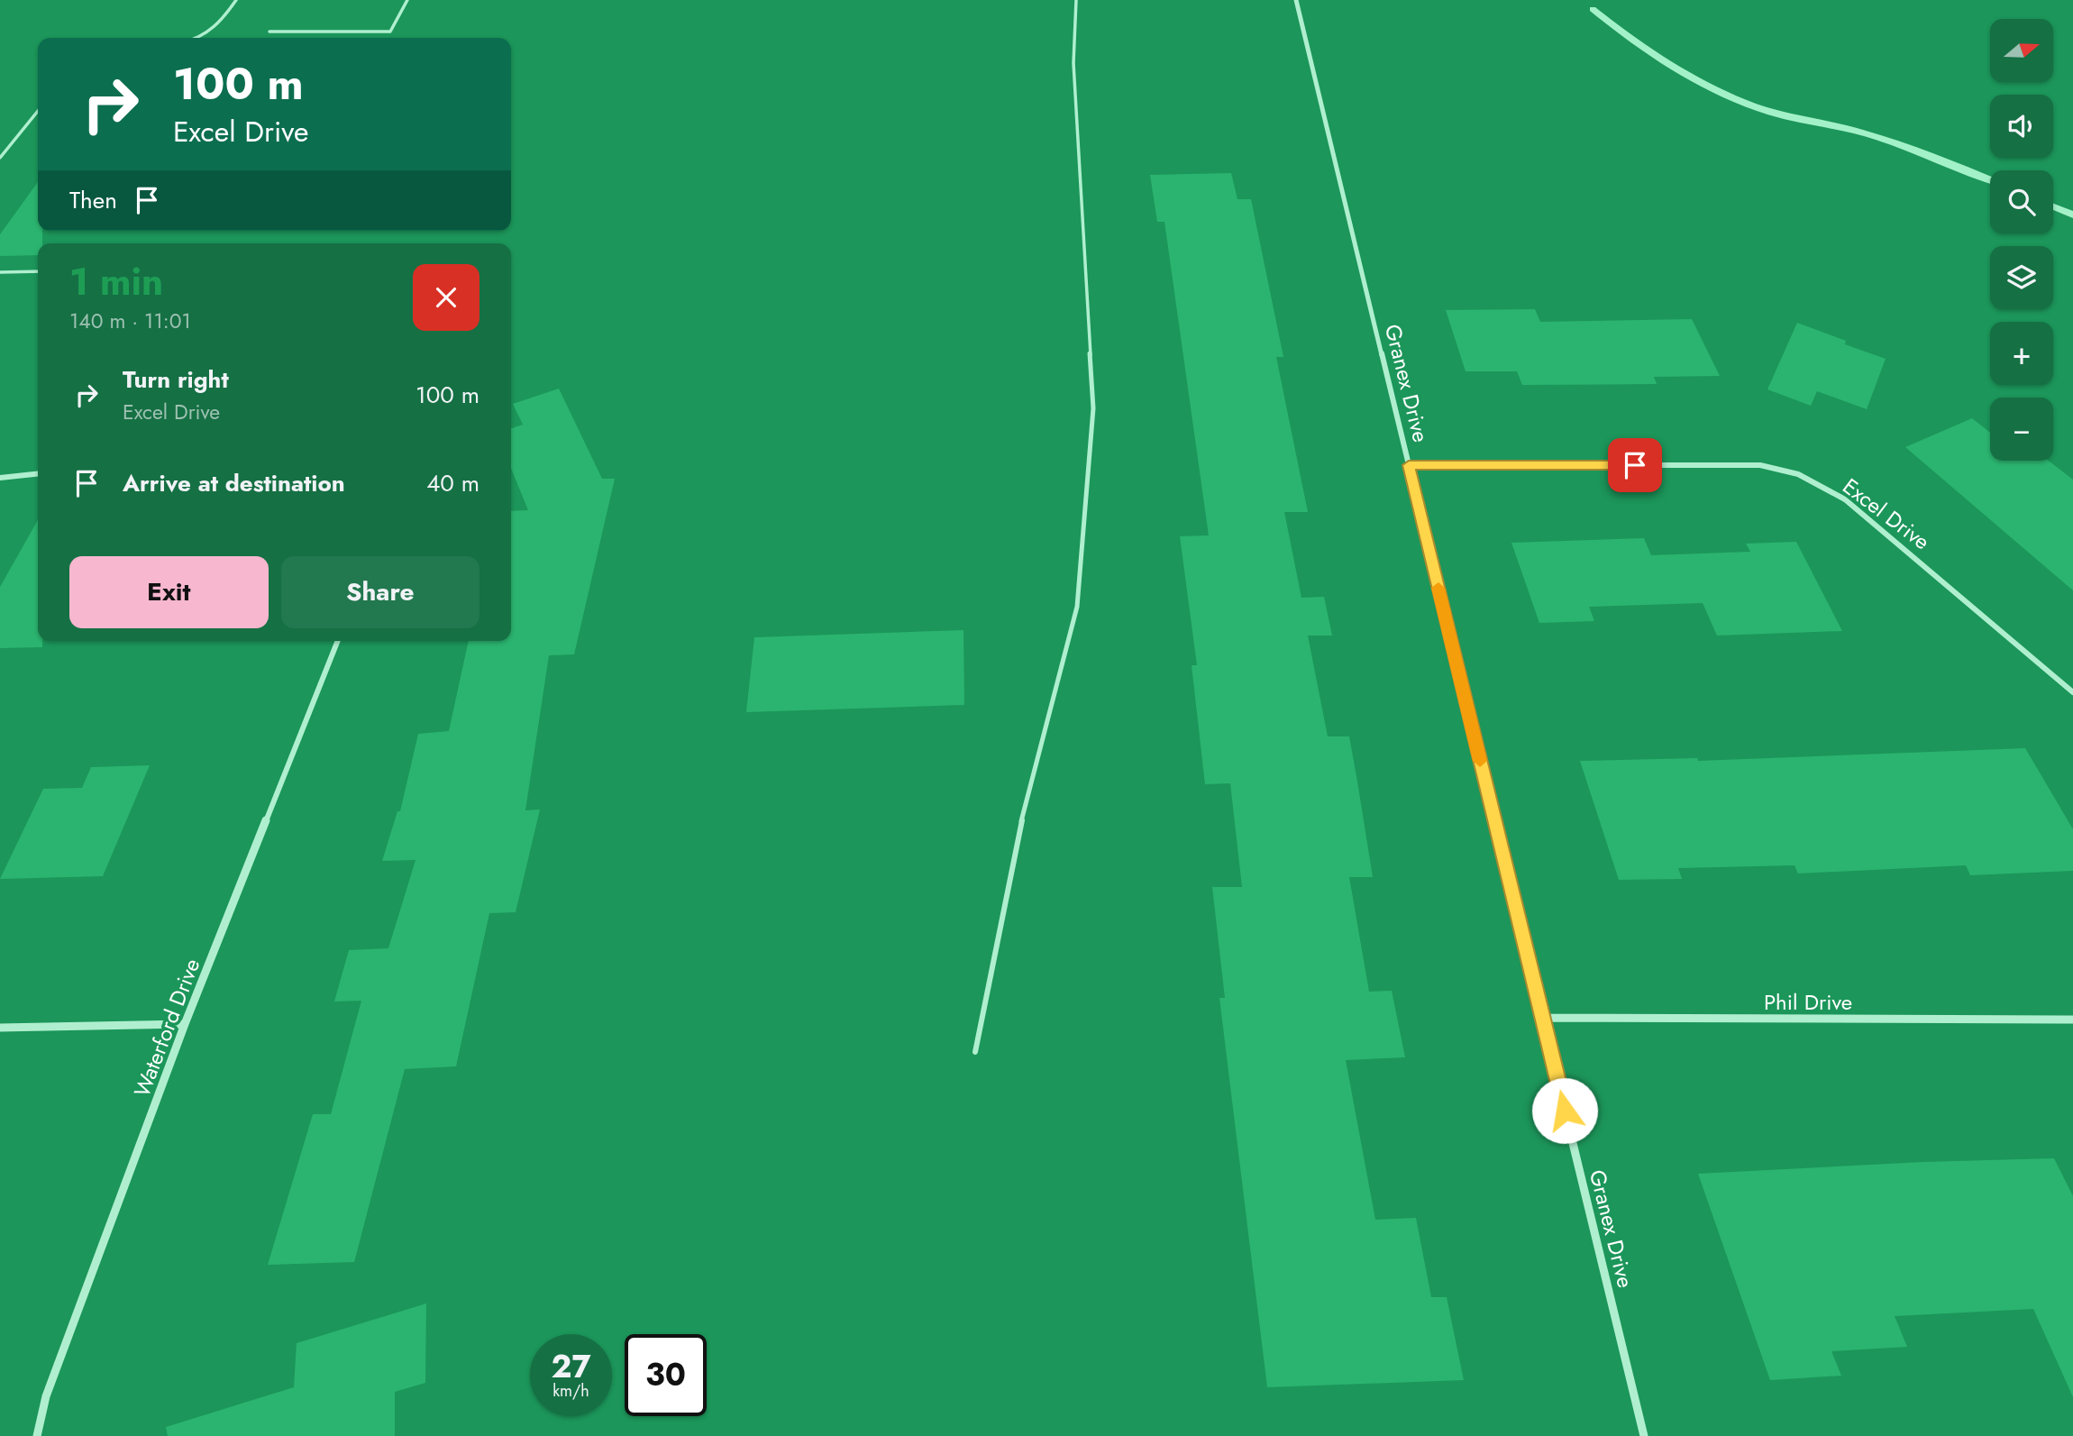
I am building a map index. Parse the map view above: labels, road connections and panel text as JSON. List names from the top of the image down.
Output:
{
  "streets": {
    "street": [
      "Granex Drive",
      "Excel Drive",
      "Phil Drive",
      "Waterford Drive"
    ]
  },
  "crossings": [
    ["Granex Drive", "Excel Drive"],
    ["Granex Drive", "Phil Drive"]
  ],
  "north": "right",
  "page": {
    "map_buttons": ["+", "−"],
    "turn": ["100 m", "Excel Drive"],
    "then": "Then",
    "heading": ["1 min", "140 m · 11:01"],
    "list": [
      {
        "name": "Turn right",
        "note": "Excel Drive",
        "value": "100 m"
      },
      {
        "name": "Arrive at destination",
        "value": "40 m"
      }
    ],
    "buttons": ["Exit", "Share"],
    "speed": "27 km/h",
    "limit": "30"
  }
}
